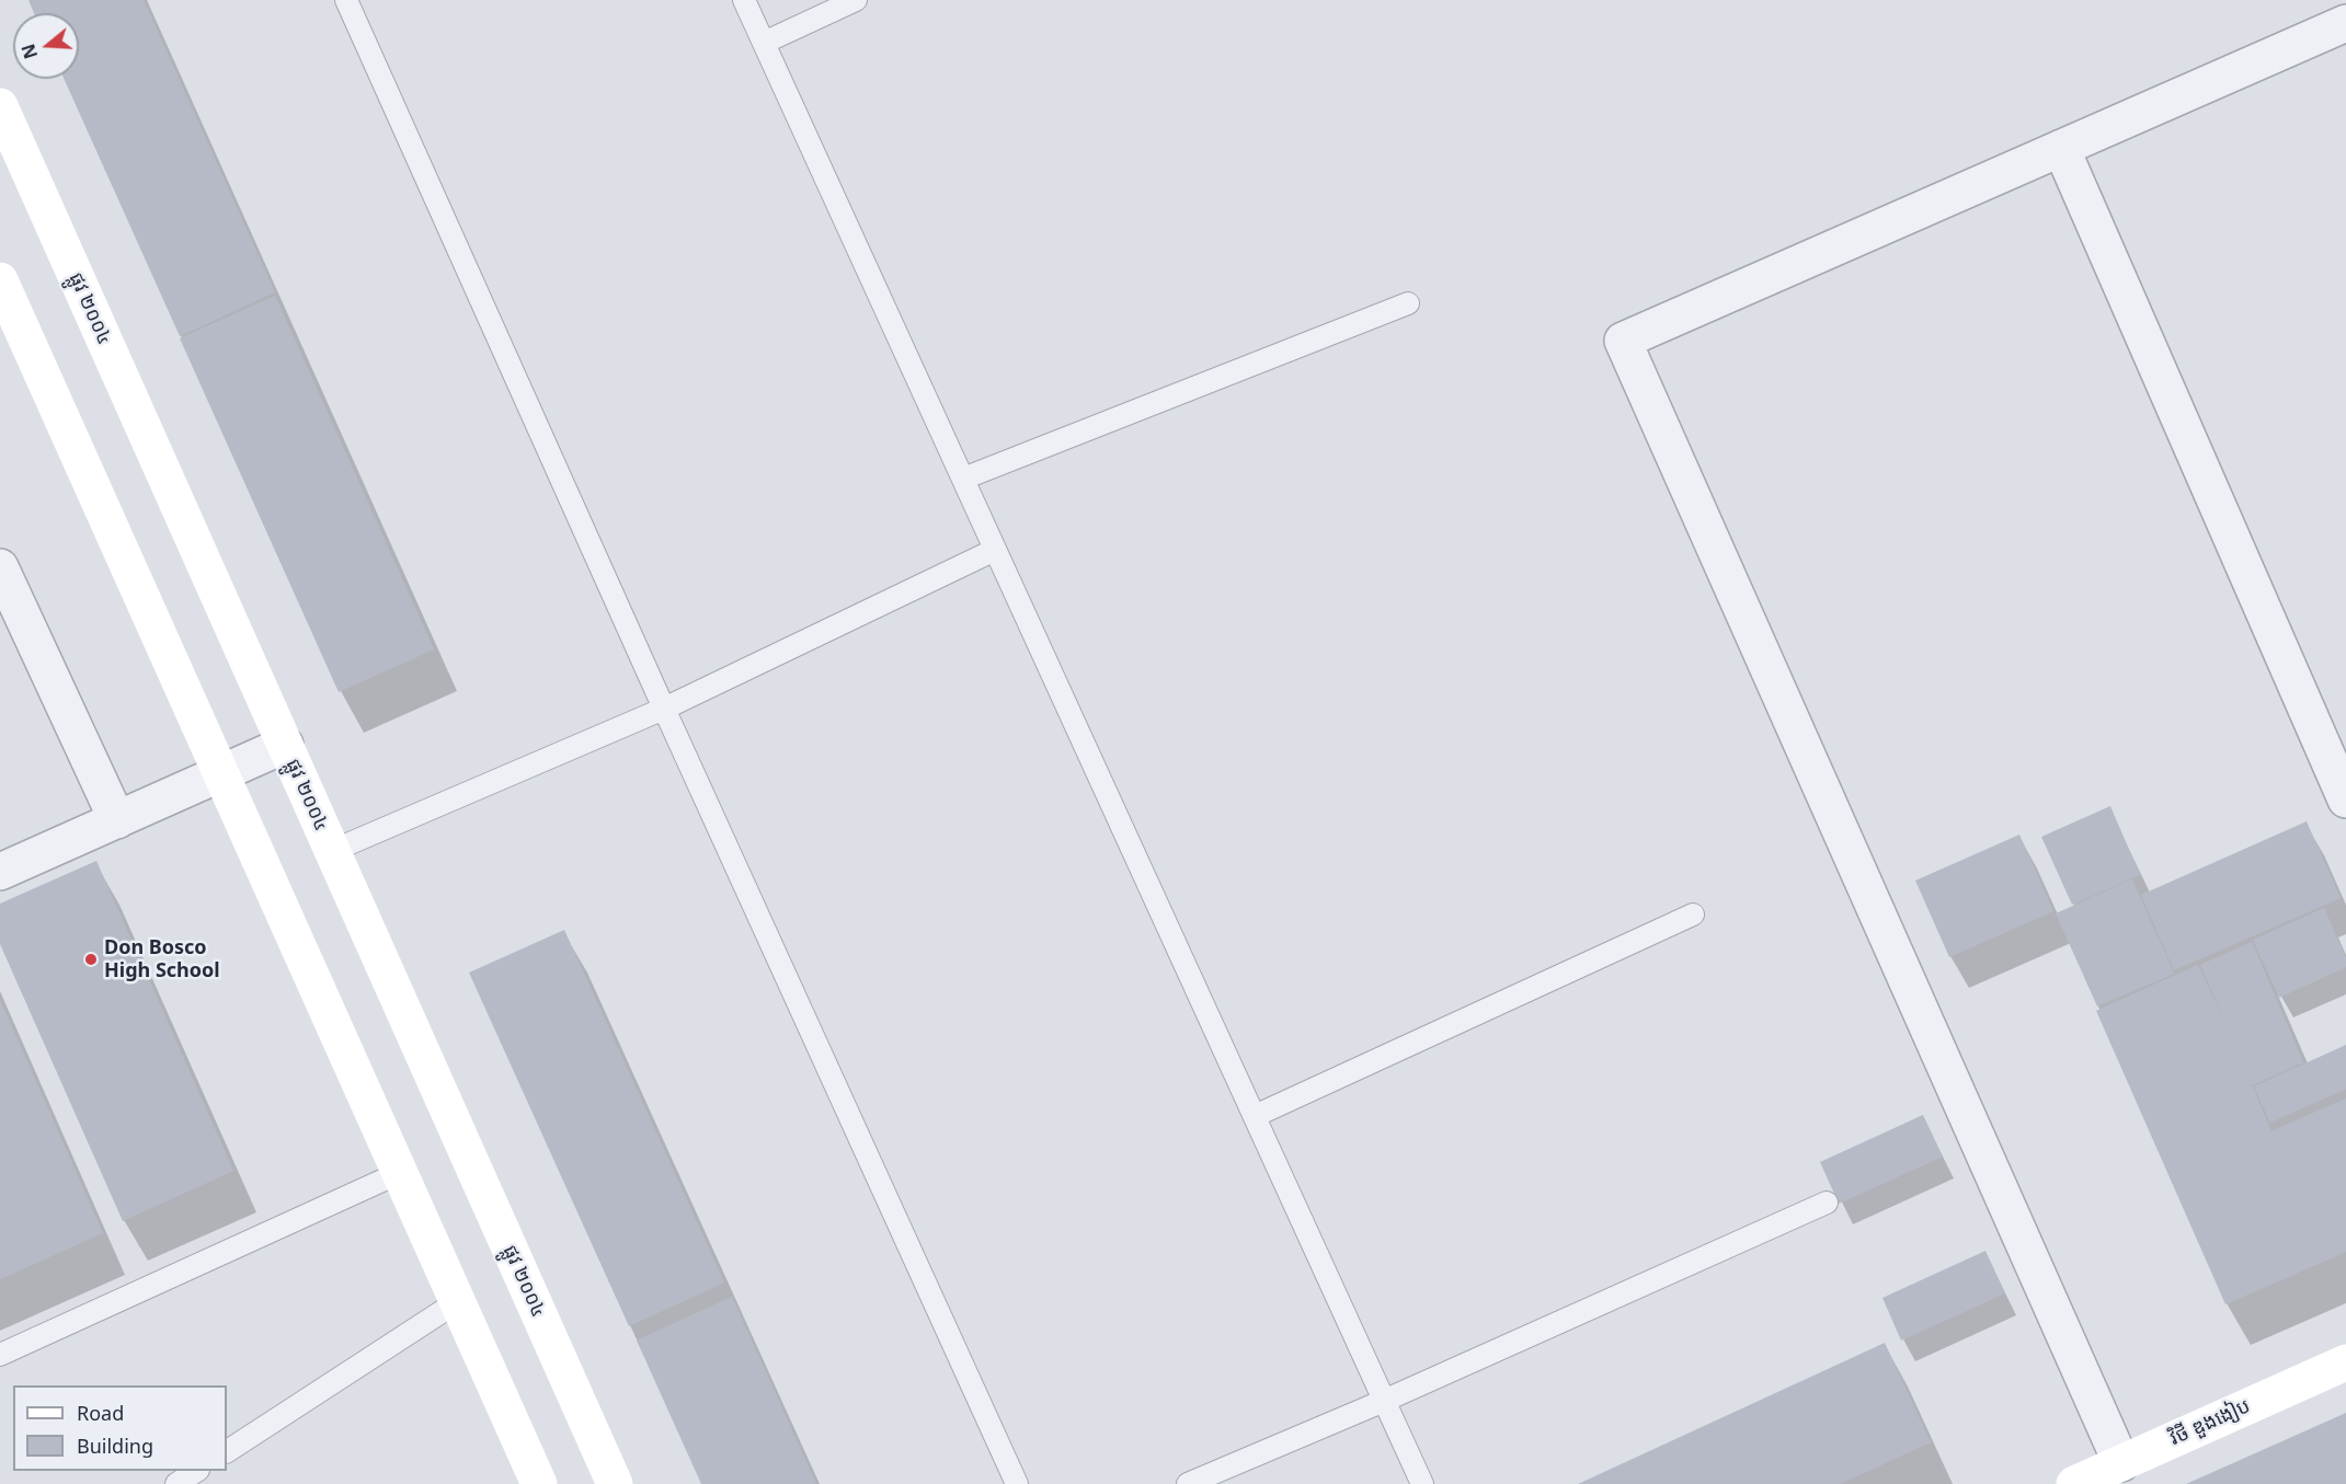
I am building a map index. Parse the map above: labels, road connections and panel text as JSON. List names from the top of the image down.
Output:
{
  "streets": {
    "main road": ["ផ្លូវ ២០០៤", "វិថី ឌួងងៀប"]
  },
  "places": ["Don Bosco High School"],
  "legend": ["Road", "Building"],
  "north": "left"
}
